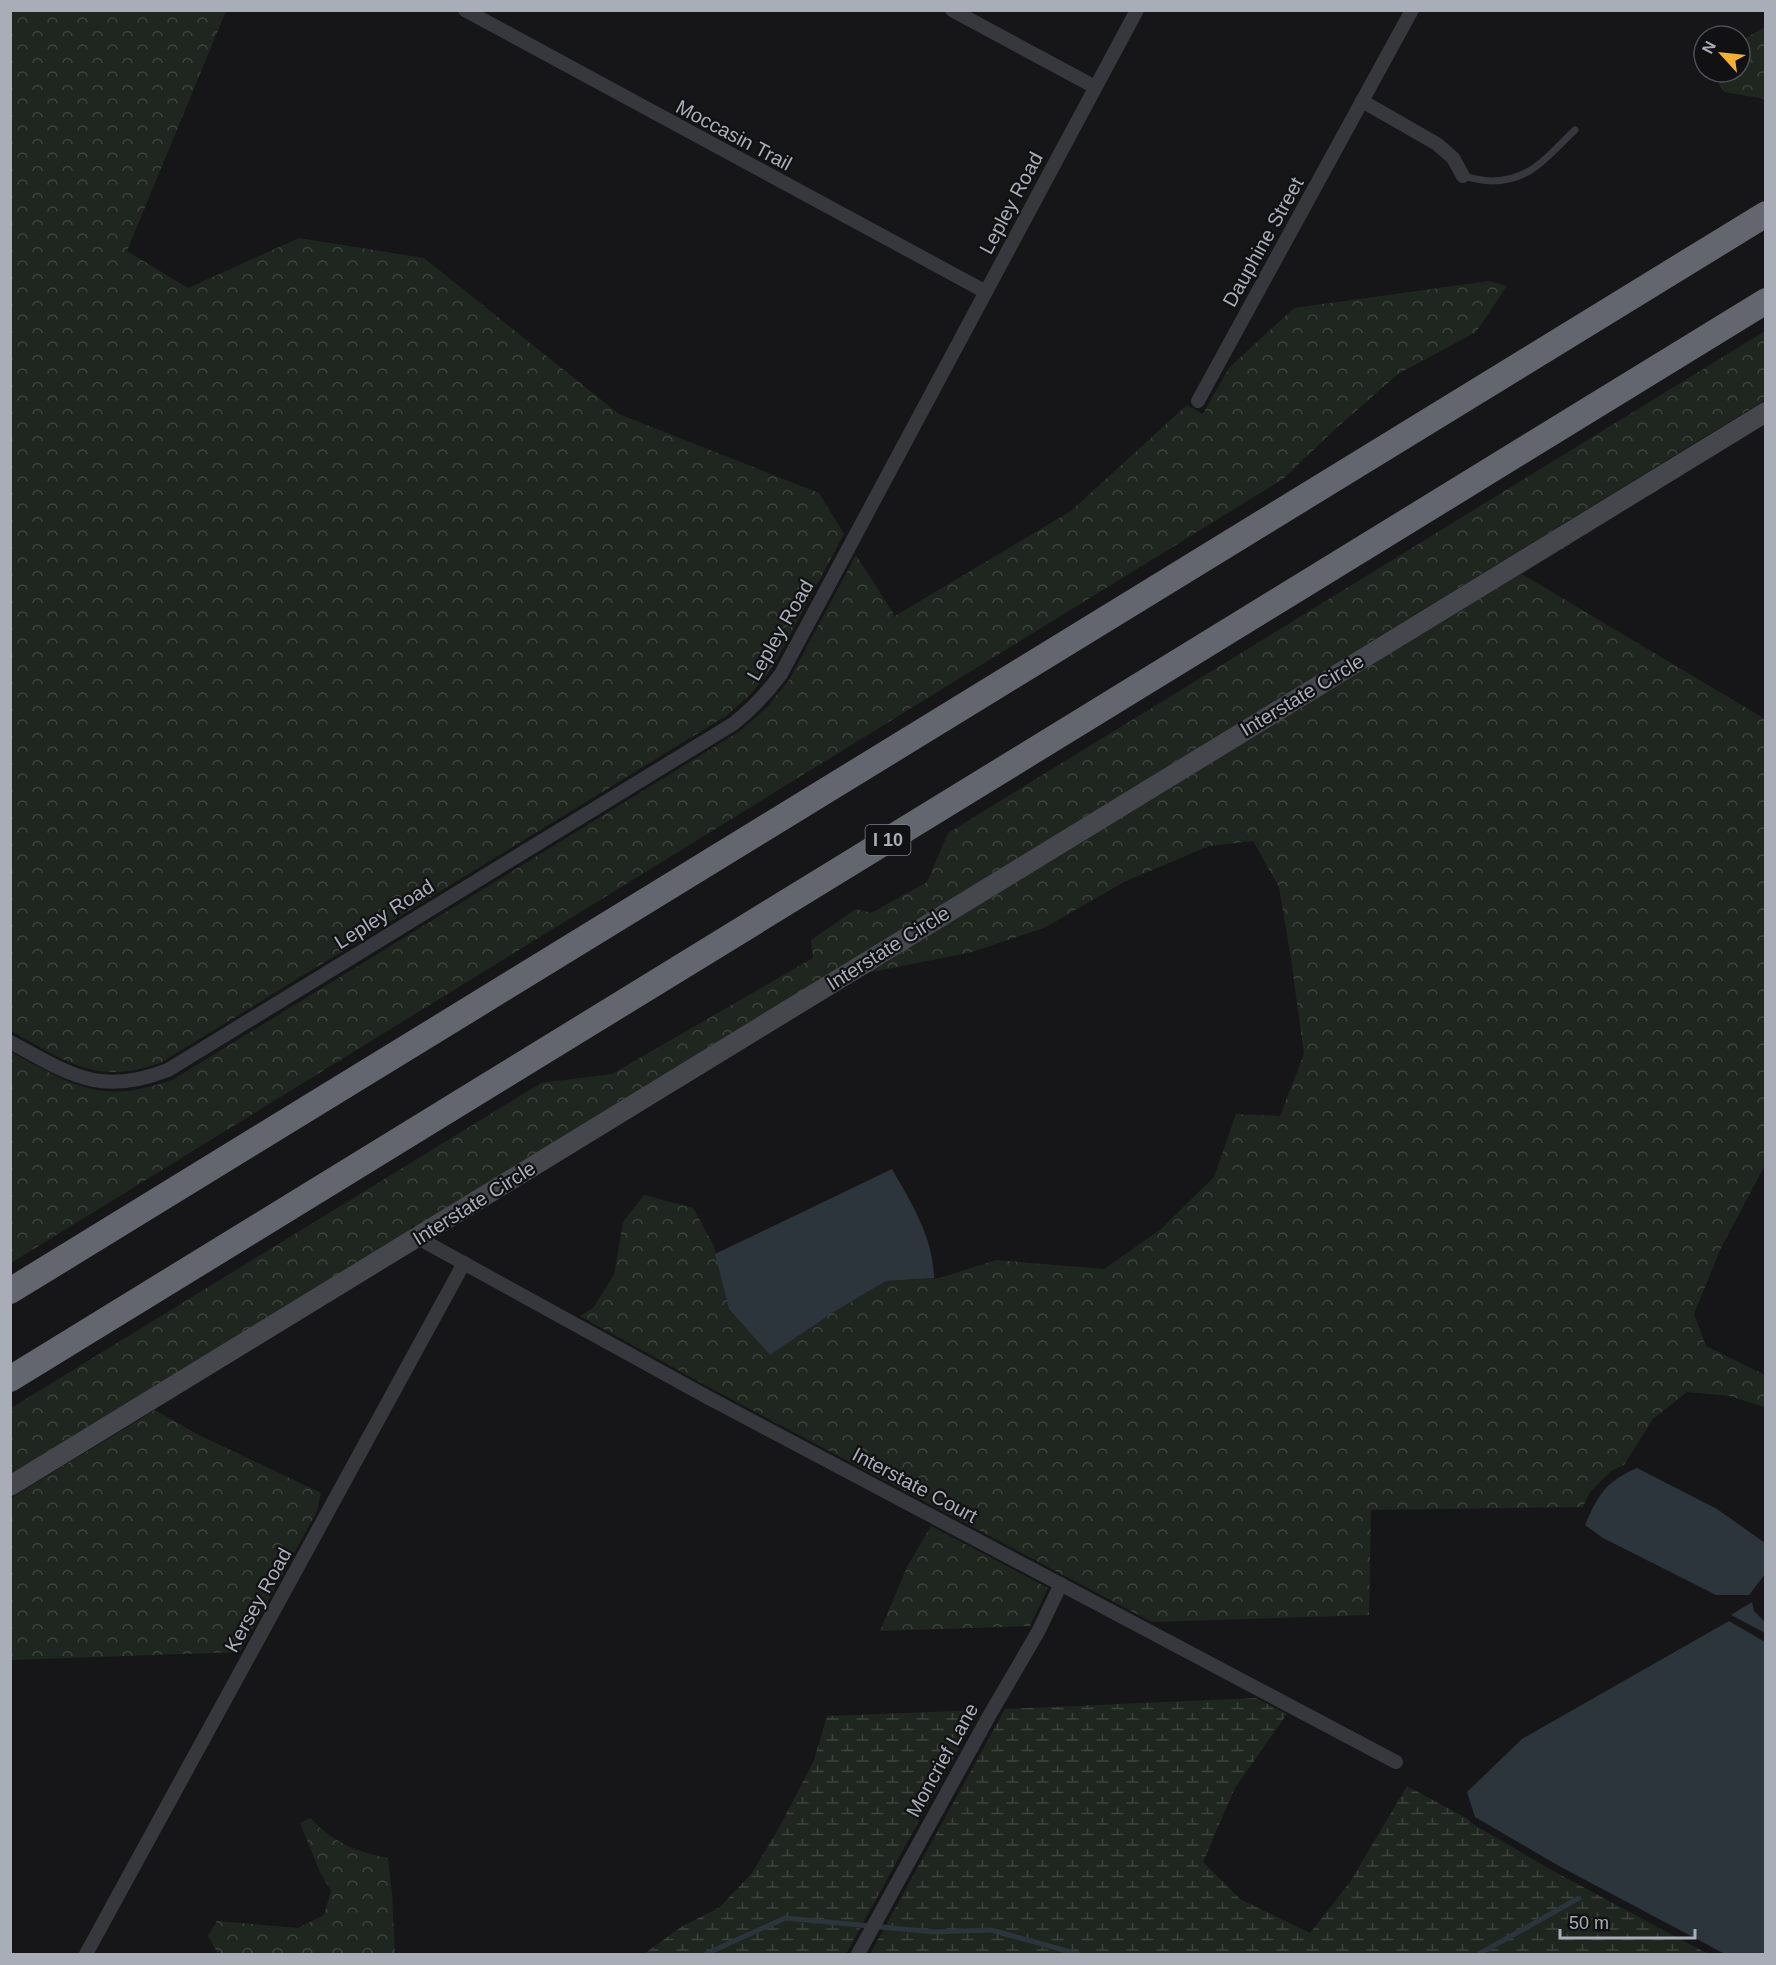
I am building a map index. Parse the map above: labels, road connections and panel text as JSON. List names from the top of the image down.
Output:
{
  "streets": {
    "highway": ["I 10"],
    "street": [
      "Moccasin Trail",
      "Lepley Road",
      "Dauphine Street",
      "Interstate Circle",
      "Interstate Court",
      "Kersey Road",
      "Moncrief Lane"
    ]
  },
  "crossings": [
    ["Moccasin Trail", "Lepley Road"],
    ["Interstate Circle", "Interstate Court"],
    ["Interstate Court", "Kersey Road"],
    ["Interstate Court", "Moncrief Lane"]
  ],
  "scale_bar": "50 m",
  "north": "top left"
}
